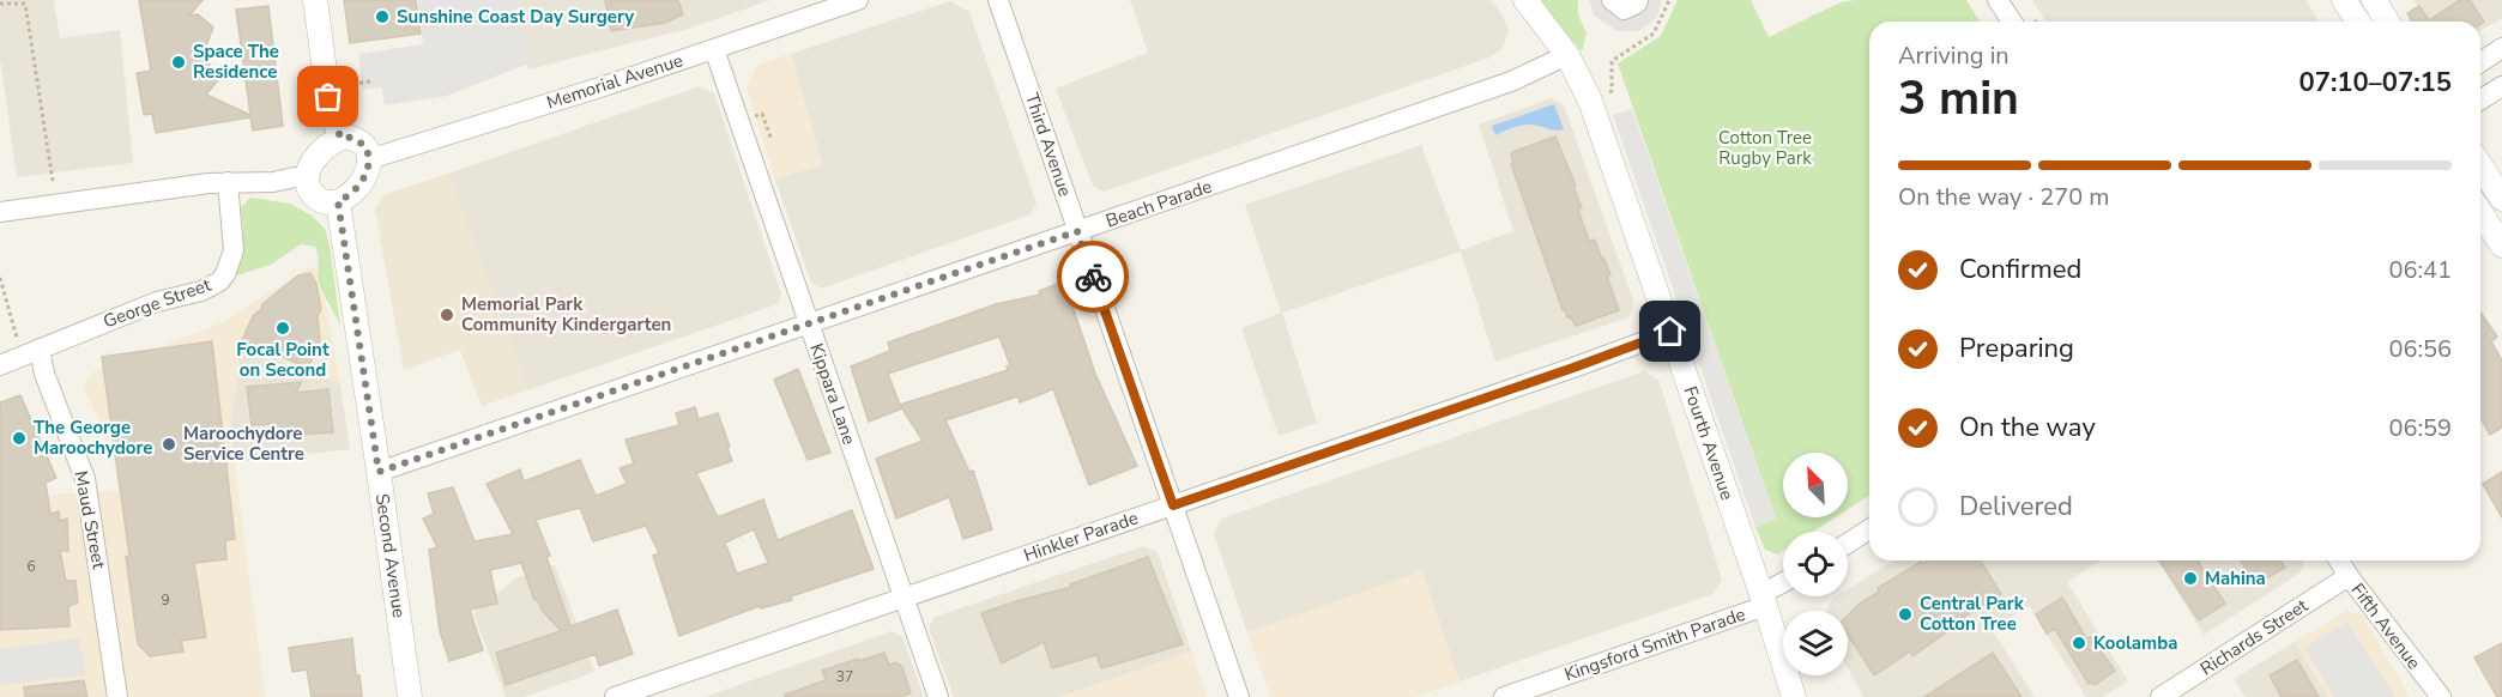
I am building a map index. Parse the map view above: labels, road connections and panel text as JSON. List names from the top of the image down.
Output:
{
  "streets": {
    "street": [
      "Memorial Avenue",
      "Third Avenue",
      "Beach Parade",
      "George Street",
      "Kippara Lane",
      "Fourth Avenue",
      "Maud Street",
      "Hinkler Parade",
      "Second Avenue",
      "Fifth Avenue",
      "Richards Street",
      "Kingsford Smith Parade"
    ]
  },
  "crossings": [
    ["Memorial Avenue", "Kippara Lane"],
    ["Memorial Avenue", "Second Avenue"],
    ["Third Avenue", "Beach Parade"],
    ["Third Avenue", "Hinkler Parade"],
    ["Beach Parade", "Kippara Lane"],
    ["Beach Parade", "Fourth Avenue"],
    ["Beach Parade", "Second Avenue"],
    ["George Street", "Maud Street"],
    ["Kippara Lane", "Hinkler Parade"],
    ["Fourth Avenue", "Hinkler Parade"],
    ["Fourth Avenue", "Kingsford Smith Parade"],
    ["Fifth Avenue", "Richards Street"]
  ],
  "parks": ["Cotton Tree Rugby Park"],
  "places": [
    "Sunshine Coast Day Surgery",
    "Space The Residence",
    "Memorial Park Community Kindergarten",
    "Focal Point on Second",
    "The George Maroochydore",
    "Maroochydore Service Centre",
    "Mahina",
    "Central Park Cotton Tree",
    "Koolamba"
  ],
  "house_numbers": ["6", "9", "37"],
  "north": "top left",
  "page": {
    "heading": ["3 min", "Arriving in", "07:10–07:15"],
    "bar": "On the way · 270 m",
    "list": [
      ["Confirmed", "06:41"],
      ["Preparing", "06:56"],
      ["On the way", "06:59"],
      "Delivered"
    ]
  }
}
